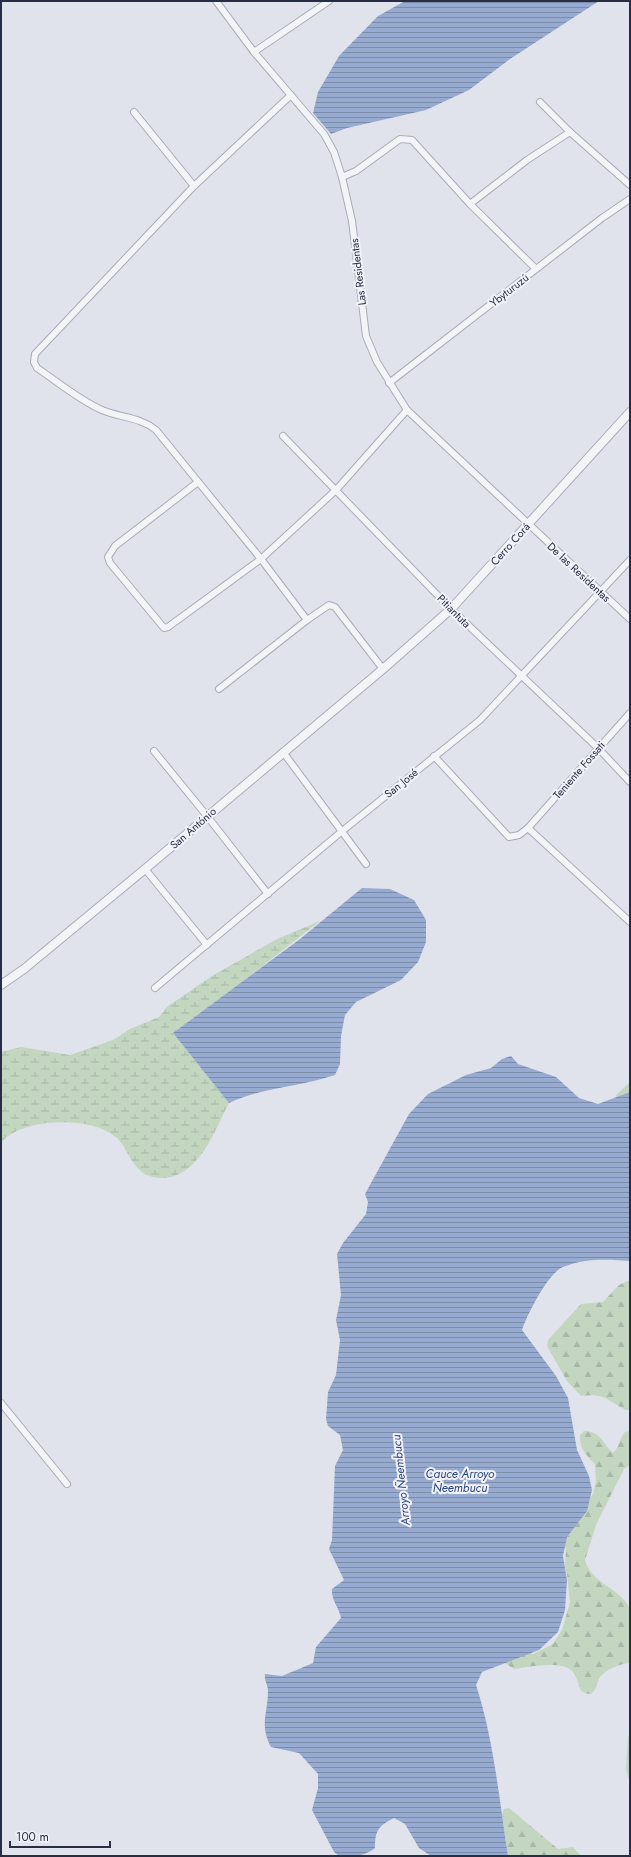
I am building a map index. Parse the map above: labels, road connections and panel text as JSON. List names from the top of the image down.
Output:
{
  "streets": {
    "street": [
      "Las Residentas",
      "Ybyturuzú",
      "Cerro Corá",
      "De las Residentas",
      "Pitiantuta",
      "Teniente Fossati",
      "San José",
      "San António"
    ]
  },
  "crossings": [
    ["Las Residentas", "Ybyturuzú"],
    ["Las Residentas", "Cerro Corá"],
    ["Las Residentas", "De las Residentas"],
    ["Cerro Corá", "De las Residentas"],
    ["Cerro Corá", "Pitiantuta"],
    ["Cerro Corá", "San António"],
    ["De las Residentas", "San José"],
    ["Pitiantuta", "Teniente Fossati"],
    ["Pitiantuta", "San José"]
  ],
  "water": ["Cauce Arroyo Ñeembucu", "Arroyo Ñeembucu"],
  "scale_bar": "100 m"
}
